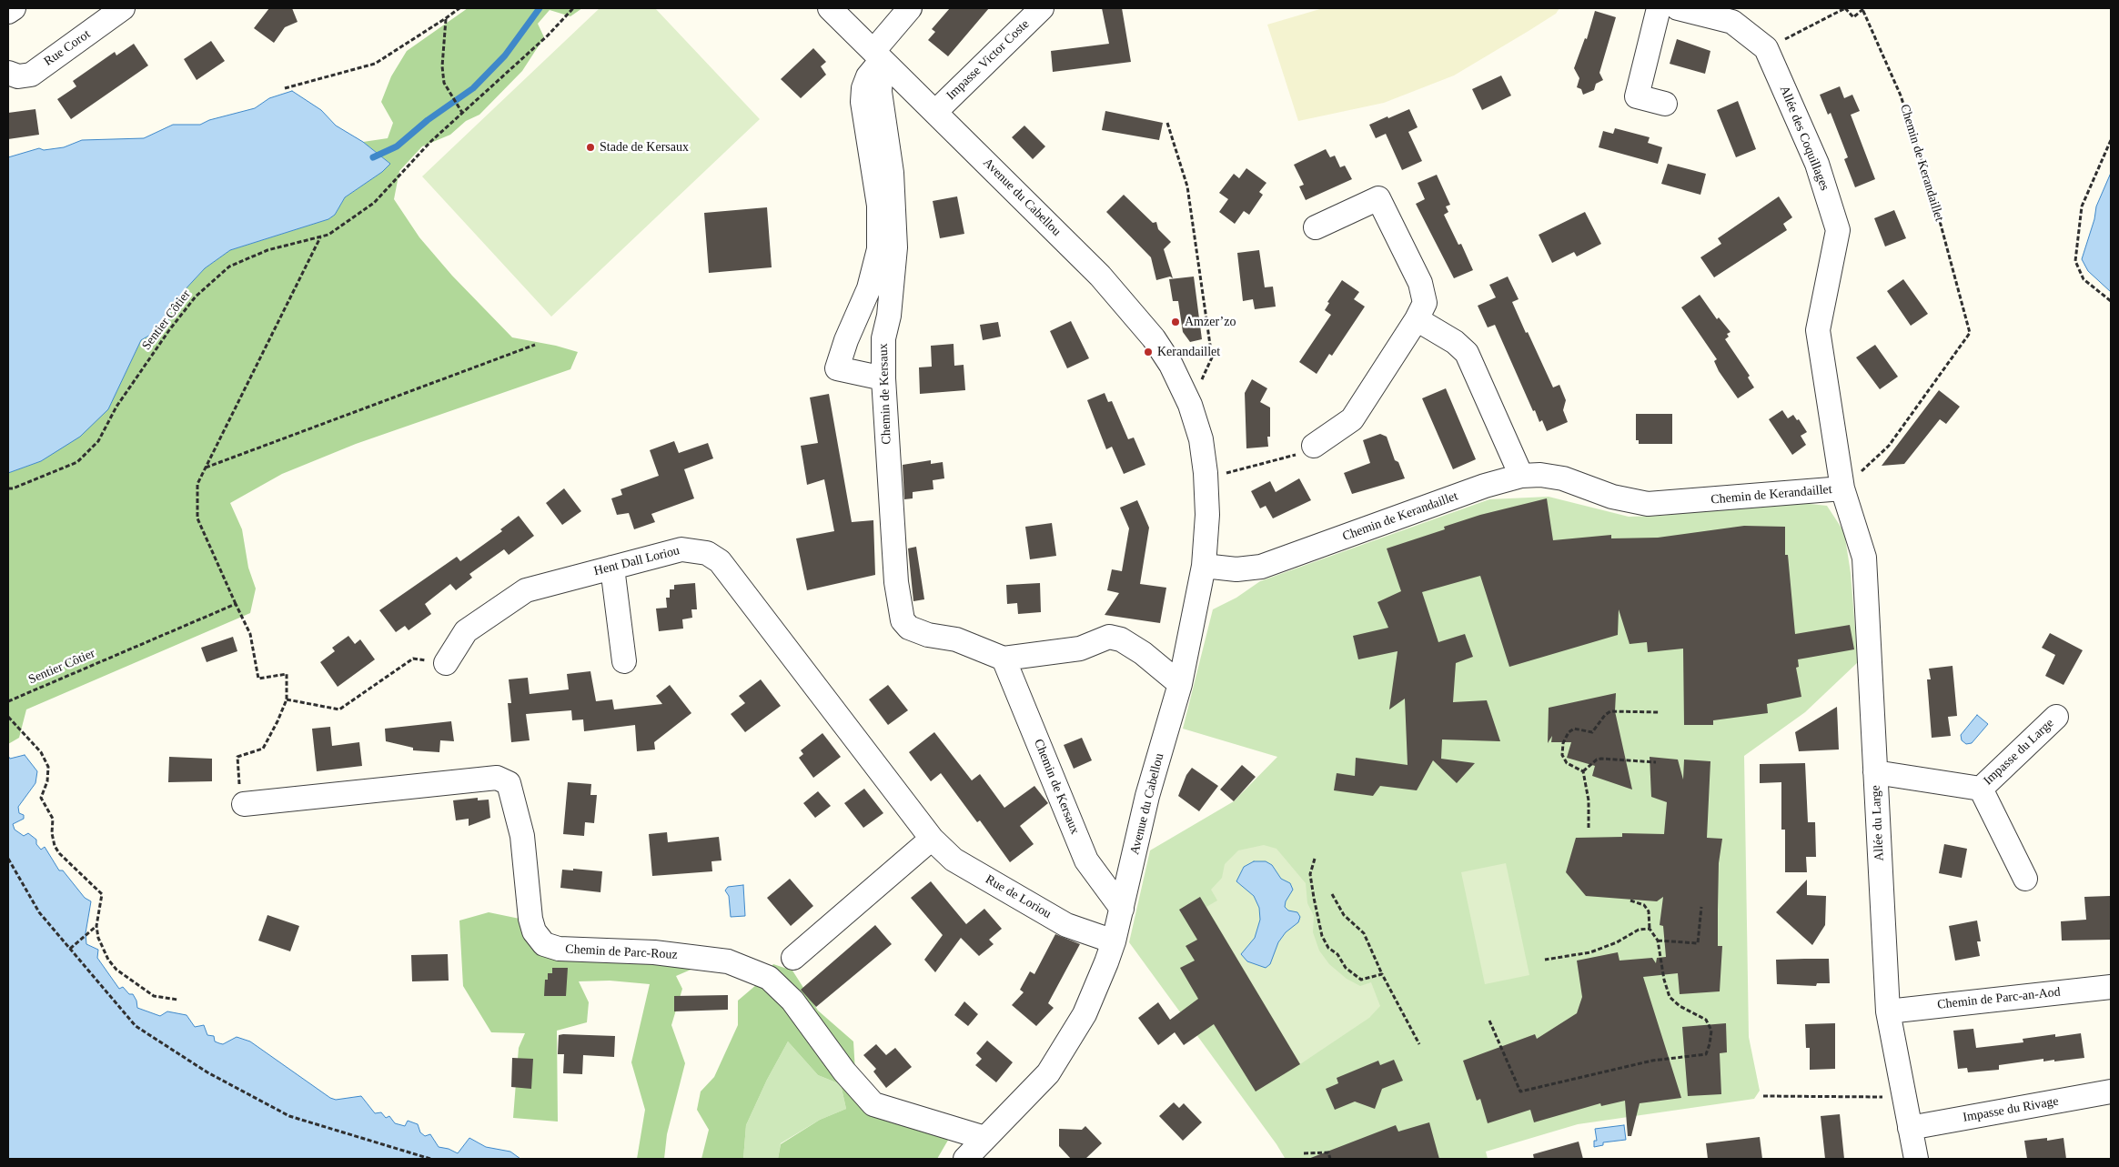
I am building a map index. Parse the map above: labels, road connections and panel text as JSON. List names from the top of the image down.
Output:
{
  "streets": {
    "street": [
      "Rue Corot",
      "Impasse Victor Coste",
      "Allée des Coquillages",
      "Chemin de Kerandaillet",
      "Avenue du Cabellou",
      "Chemin de Kersaux",
      "Hent Dall Loriou",
      "Impasse du Large",
      "Allée du Large",
      "Rue de Loriou",
      "Chemin de Parc-Rouz",
      "Chemin de Parc-an-Aod",
      "Impasse du Rivage"
    ],
    "path": ["Sentier Côtier"]
  },
  "crossings": [
    ["Impasse Victor Coste", "Avenue du Cabellou"],
    ["Allée des Coquillages", "Chemin de Kerandaillet"],
    ["Allée des Coquillages", "Allée du Large"],
    ["Chemin de Kerandaillet", "Avenue du Cabellou"],
    ["Chemin de Kerandaillet", "Allée du Large"],
    ["Avenue du Cabellou", "Chemin de Kersaux"],
    ["Avenue du Cabellou", "Rue de Loriou"],
    ["Avenue du Cabellou", "Chemin de Parc-Rouz"],
    ["Hent Dall Loriou", "Rue de Loriou"],
    ["Impasse du Large", "Allée du Large"],
    ["Allée du Large", "Chemin de Parc-an-Aod"],
    ["Allée du Large", "Impasse du Rivage"]
  ],
  "places": ["Stade de Kersaux", "Amzer’zo", "Kerandaillet"]
}
